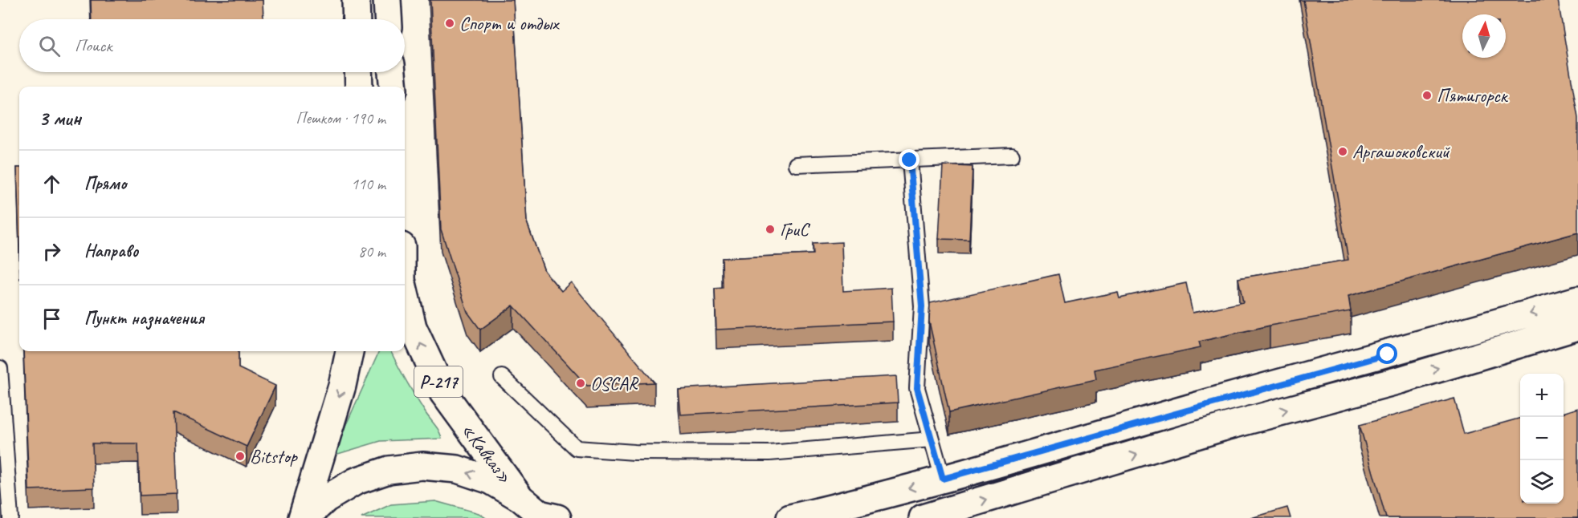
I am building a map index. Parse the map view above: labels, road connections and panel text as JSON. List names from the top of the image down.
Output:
{
  "streets": {
    "main road": ["Р-217", "«Кавказ»"]
  },
  "one_way": ["«Кавказ»"],
  "places": [
    "Спорт и отдых",
    "Пятигорск",
    "Аргашоковский",
    "ГриС",
    "OSCAR",
    "Bitstop"
  ],
  "north": "top",
  "page": {
    "search": "Поиск",
    "heading": ["3 мин", "Пешком · 190 m"],
    "list": [
      ["Прямо", "110 m"],
      ["Направо", "80 m"],
      "Пункт назначения"
    ],
    "map_buttons": ["+", "−"]
  }
}
